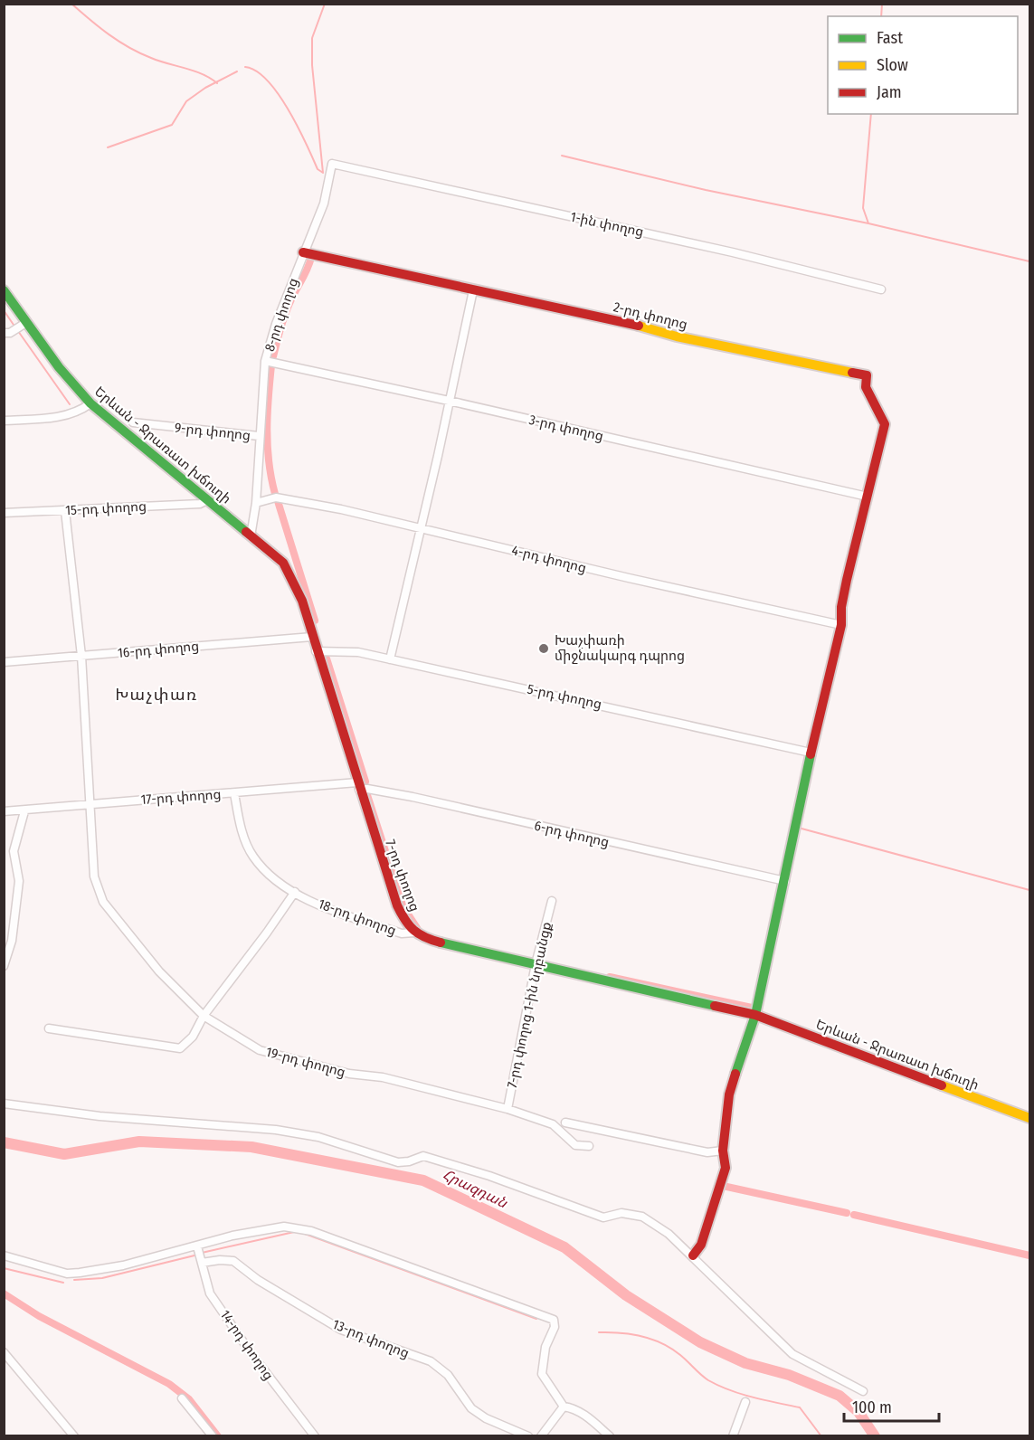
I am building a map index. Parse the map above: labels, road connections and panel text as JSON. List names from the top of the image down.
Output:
{
  "streets": {
    "street": [
      "1-ին փողոց",
      "8-րդ փողոց",
      "2-րդ փողոց",
      "3-րդ փողոց",
      "9-րդ փողոց",
      "Երևան - Ջրառատ խճուղի",
      "15-րդ փողոց",
      "4-րդ փողոց",
      "16-րդ փողոց",
      "5-րդ փողոց",
      "17-րդ փողոց",
      "6-րդ փողոց",
      "7-րդ փողոց",
      "18-րդ փողոց",
      "7-րդ փողոց 1-ին նրբանցք",
      "19-րդ փողոց",
      "13-րդ փողոց",
      "14-րդ փողոց"
    ]
  },
  "crossings": [
    ["1-ին փողոց", "8-րդ փողոց"],
    ["8-րդ փողոց", "2-րդ փողոց"],
    ["8-րդ փողոց", "3-րդ փողոց"],
    ["8-րդ փողոց", "9-րդ փողոց"],
    ["8-րդ փողոց", "Երևան - Ջրառատ խճուղի"],
    ["8-րդ փողոց", "4-րդ փողոց"],
    ["8-րդ փողոց", "7-րդ փողոց"],
    ["2-րդ փողոց", "3-րդ փողոց"],
    ["Երևան - Ջրառատ խճուղի", "15-րդ փողոց"],
    ["Երևան - Ջրառատ խճուղի", "7-րդ փողոց"],
    ["15-րդ փողոց", "19-րդ փողոց"],
    ["16-րդ փողոց", "7-րդ փողոց"],
    ["16-րդ փողոց", "19-րդ փողոց"],
    ["5-րդ փողոց", "7-րդ փողոց"],
    ["17-րդ փողոց", "6-րդ փողոց"],
    ["17-րդ փողոց", "7-րդ փողոց"],
    ["17-րդ փողոց", "18-րդ փողոց"],
    ["17-րդ փողոց", "19-րդ փողոց"],
    ["6-րդ փողոց", "7-րդ փողոց"],
    ["7-րդ փողոց", "18-րդ փողոց"],
    ["7-րդ փողոց", "7-րդ փողոց 1-ին նրբանցք"],
    ["7-րդ փողոց 1-ին նրբանցք", "19-րդ փողոց"],
    ["13-րդ փողոց", "14-րդ փողոց"]
  ],
  "districts": ["Խաչփառ"],
  "water": ["Հրազդան"],
  "places": ["Խաչփառի միջնակարգ դպրոց"],
  "legend": ["Fast", "Slow", "Jam"],
  "scale_bar": "100 m"
}
